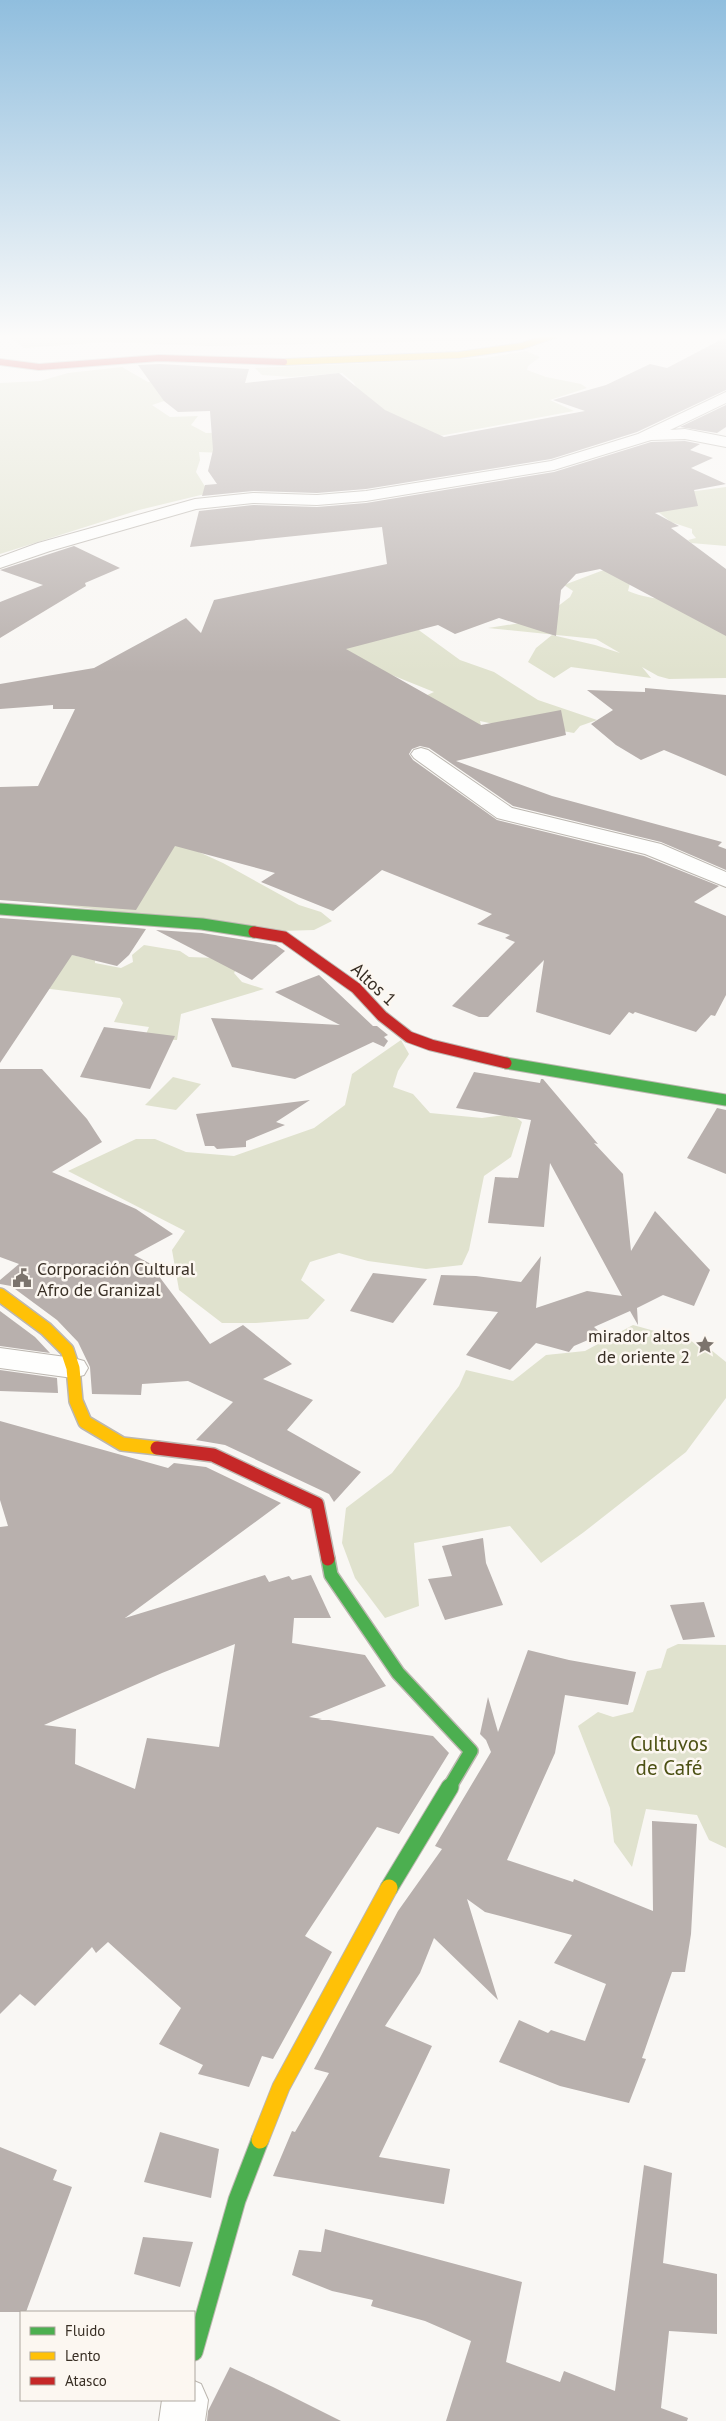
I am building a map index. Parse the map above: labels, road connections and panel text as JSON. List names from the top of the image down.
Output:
{
  "streets": {
    "street": ["Altos 1"]
  },
  "parks": ["Cultuvos de Café"],
  "places": {
    "public building": ["Corporación Cultural Afro de Granizal"],
    "place": ["mirador altos de oriente 2"]
  },
  "legend": ["Fluido", "Lento", "Atasco"]
}
